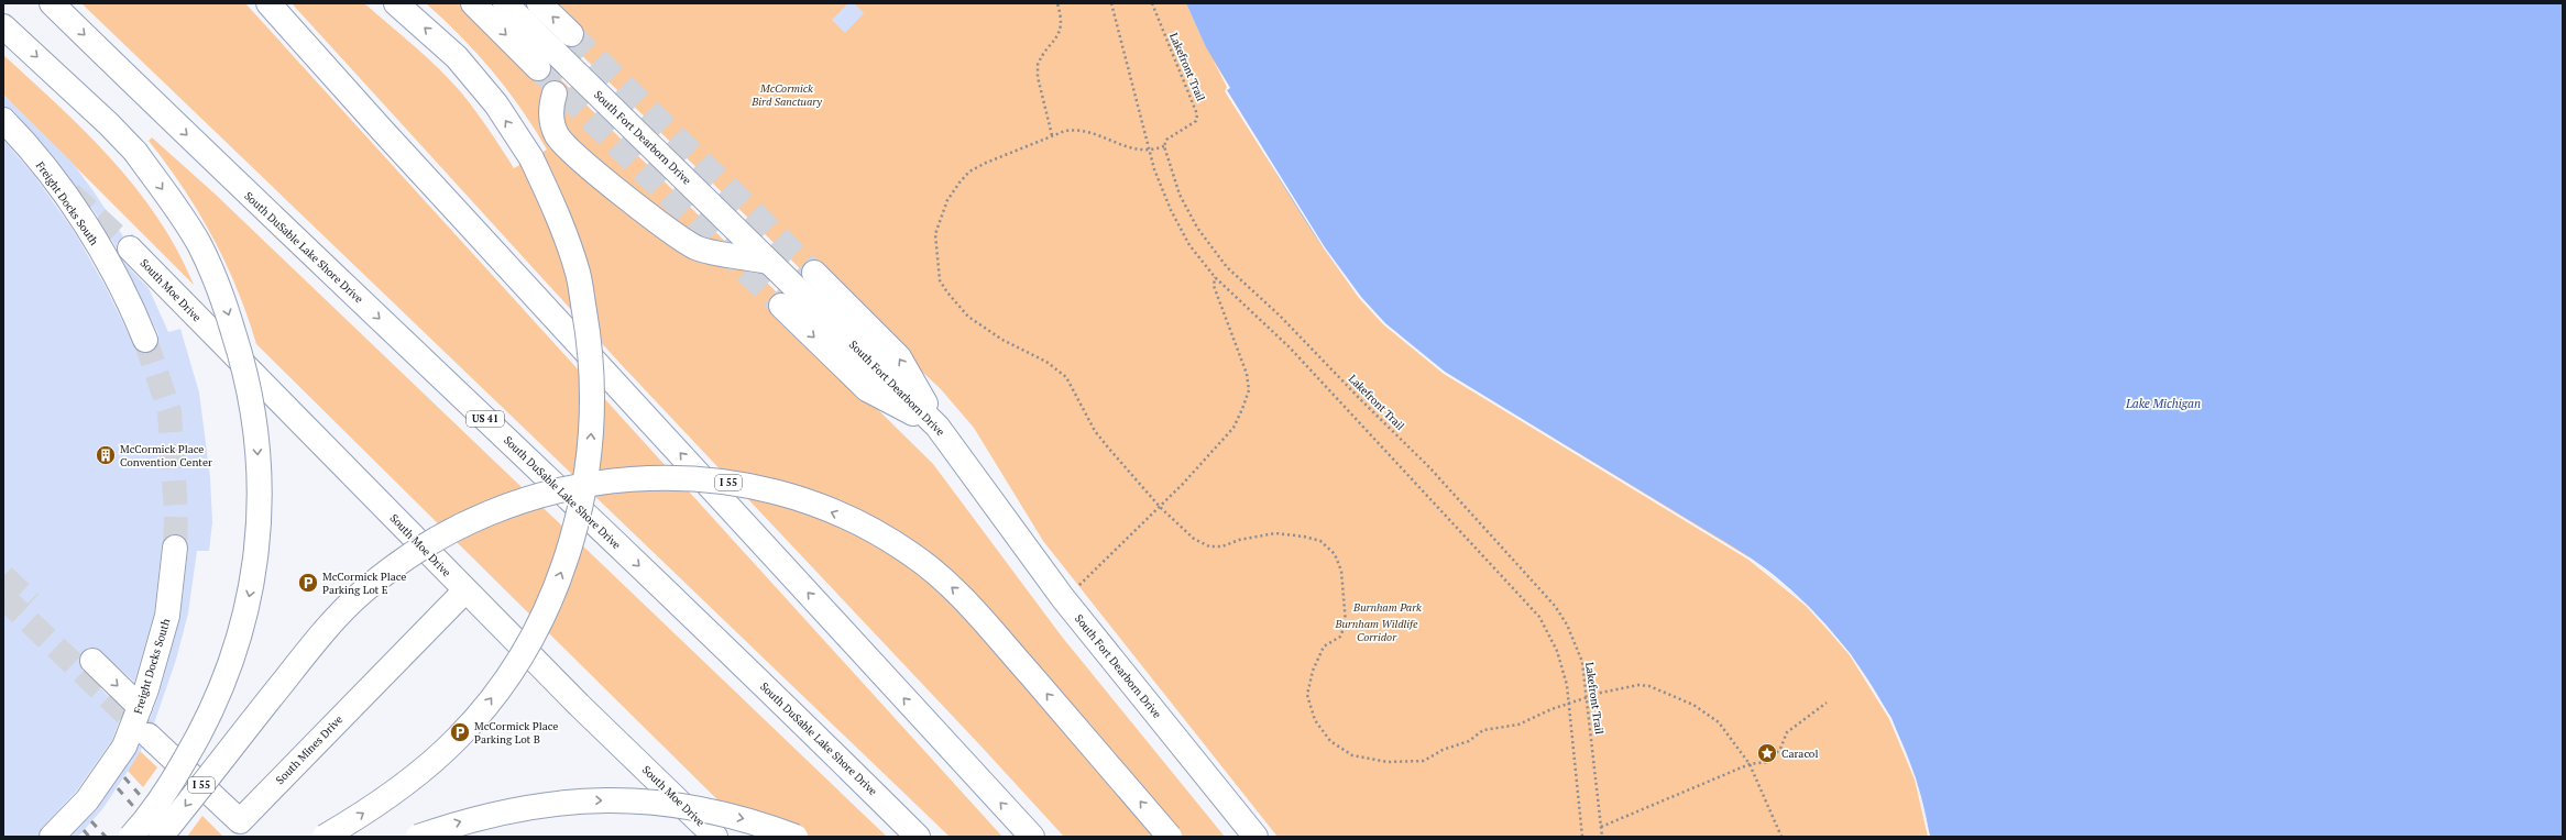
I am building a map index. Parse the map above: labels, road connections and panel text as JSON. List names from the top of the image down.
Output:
{
  "streets": {
    "main road": [
      "South Fort Dearborn Drive",
      "Freight Docks South",
      "South DuSable Lake Shore Drive",
      "South Moe Drive",
      "US 41",
      "I 55",
      "South Mines Drive"
    ],
    "path": ["Lakefront Trail"]
  },
  "crossings": [
    ["South Moe Drive", "South Mines Drive"]
  ],
  "water": ["Lake Michigan"],
  "parks": ["McCormick Bird Sanctuary", "Burnham Park", "Burnham Wildlife Corridor"],
  "places": {
    "building": ["McCormick Place Convention Center"],
    "parking": ["McCormick Place Parking Lot E", "McCormick Place Parking Lot B"],
    "place": ["Caracol"]
  }
}
